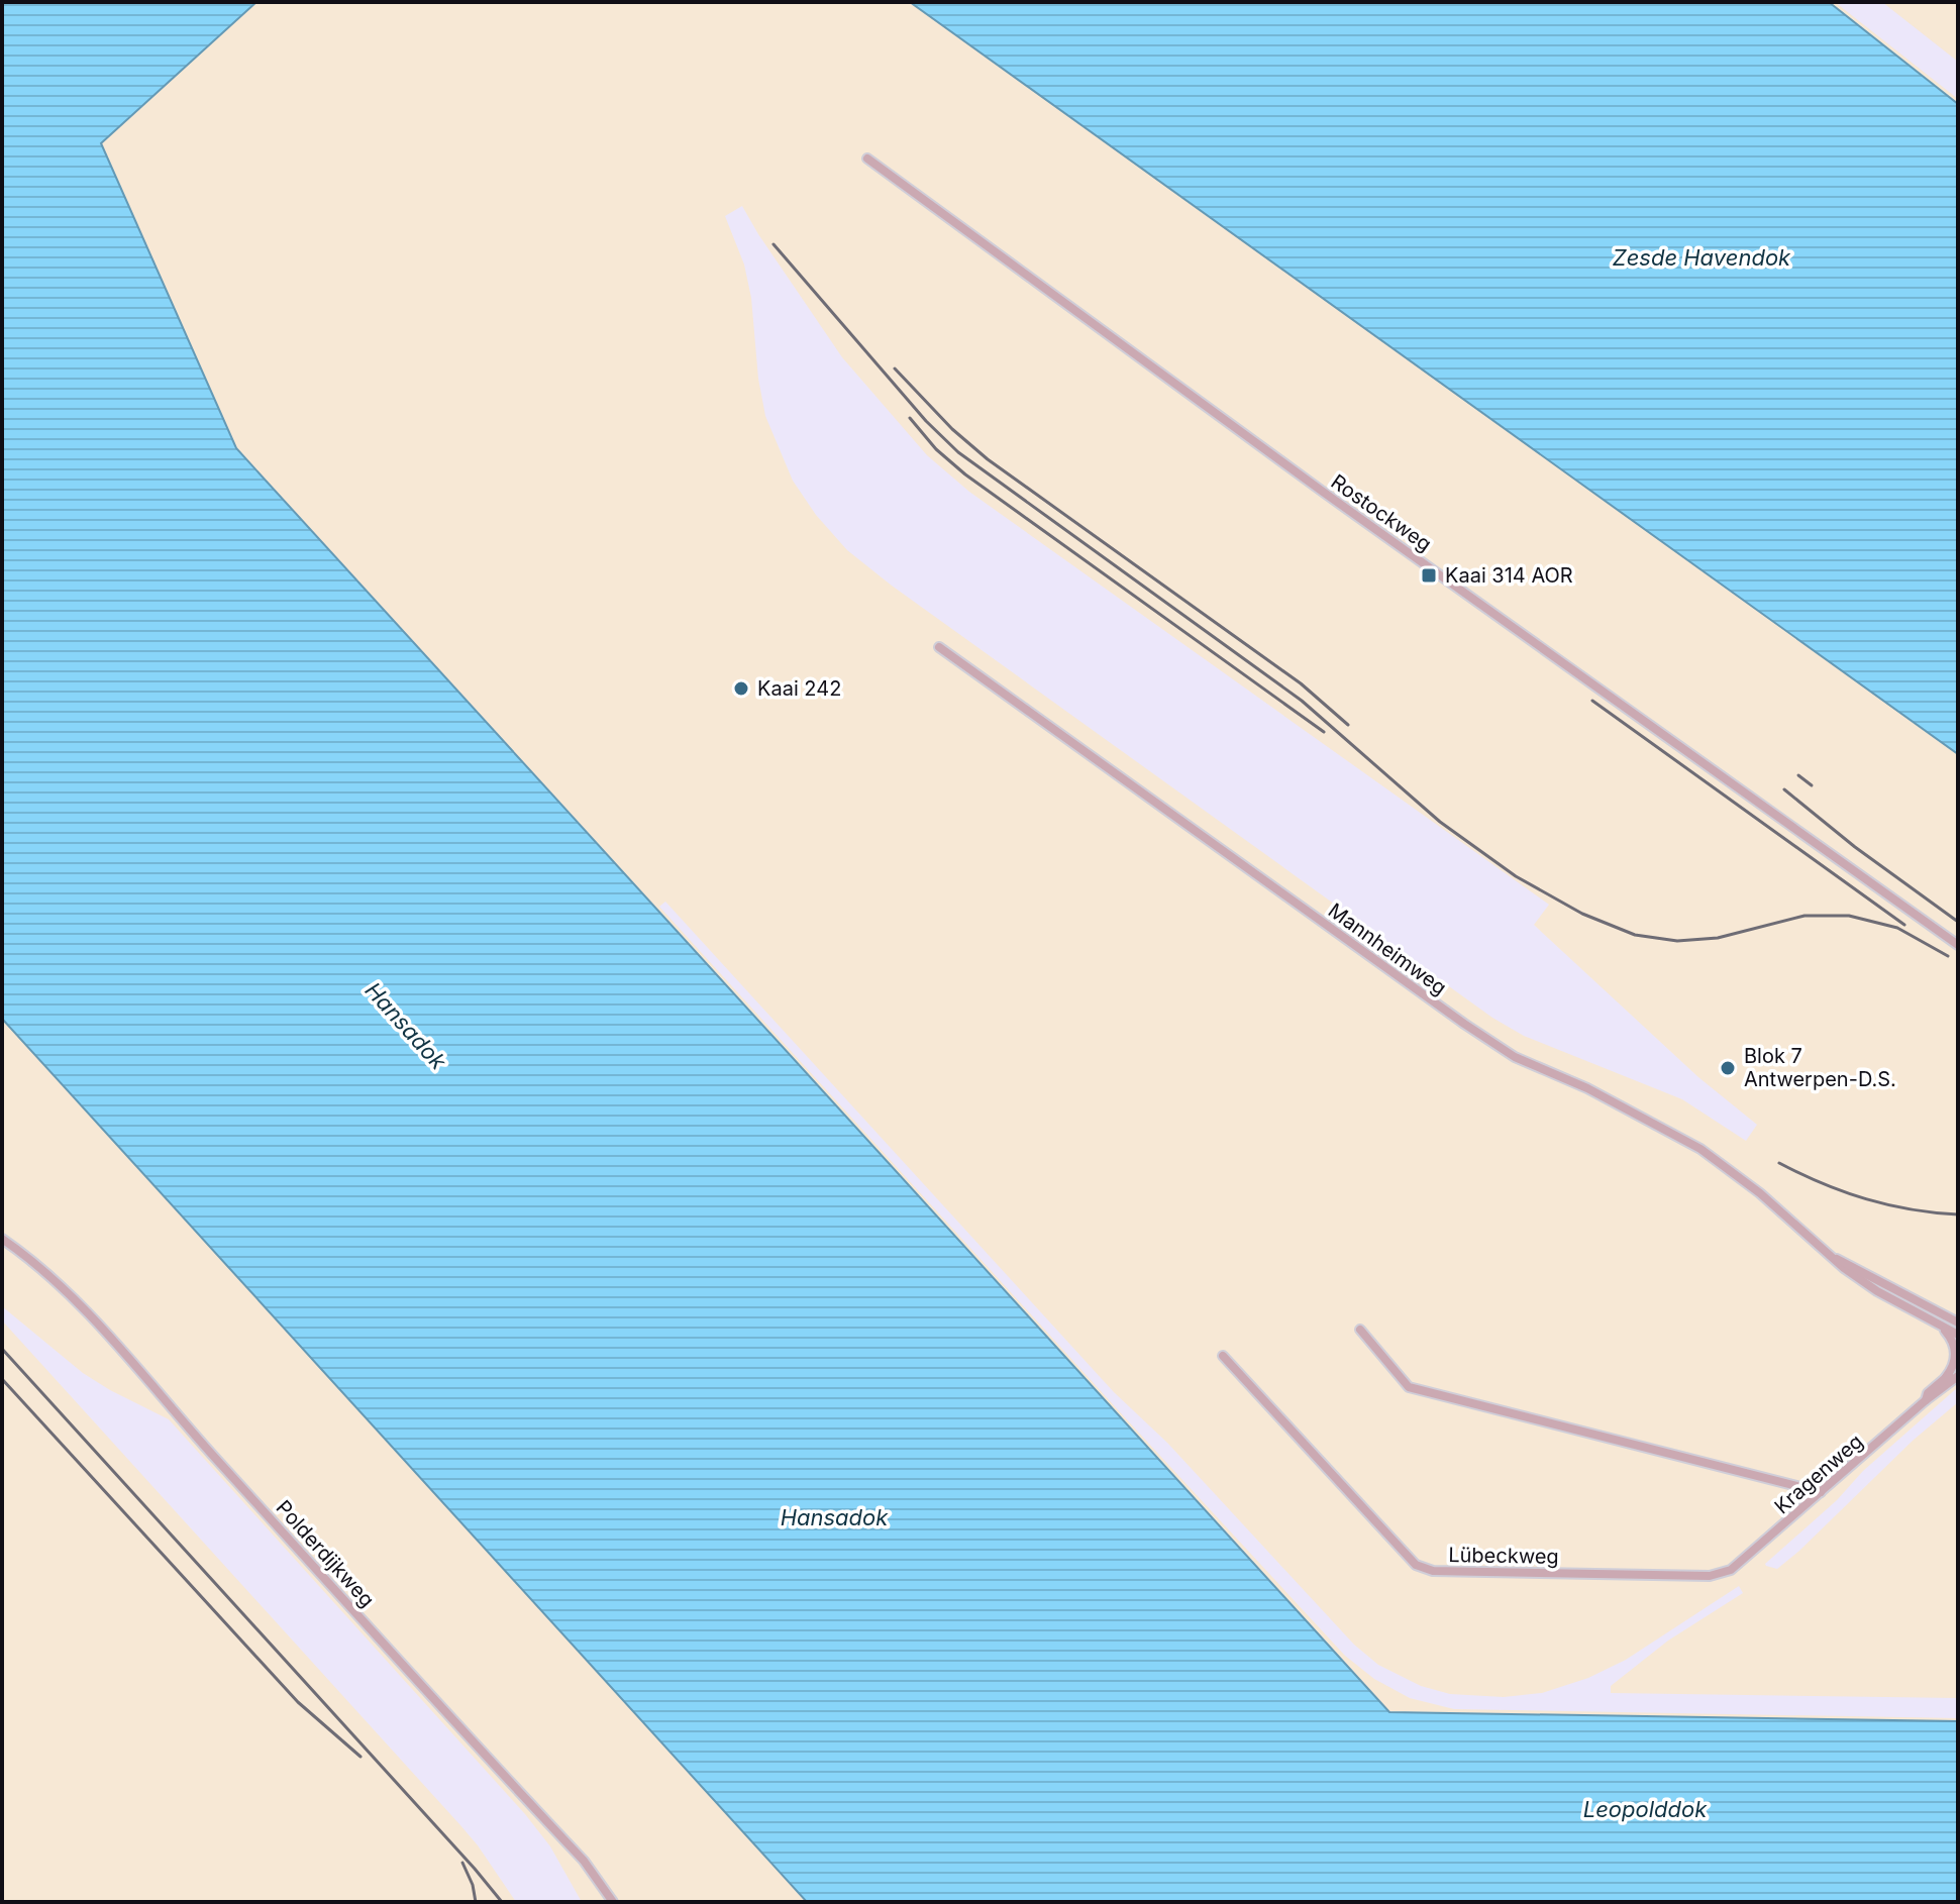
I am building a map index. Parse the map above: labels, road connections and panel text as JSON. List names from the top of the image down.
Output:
{
  "streets": {
    "street": [
      "Rostockweg",
      "Mannheimweg",
      "Kragenweg",
      "Polderdijkweg",
      "Lübeckweg"
    ]
  },
  "crossings": [
    ["Kragenweg", "Lübeckweg"]
  ],
  "water": ["Zesde Havendok", "Hansadok", "Leopolddok"],
  "places": {
    "transit": ["Kaai 314 AOR"],
    "other": ["Kaai 242", "Blok 7 Antwerpen-D.S."]
  }
}
